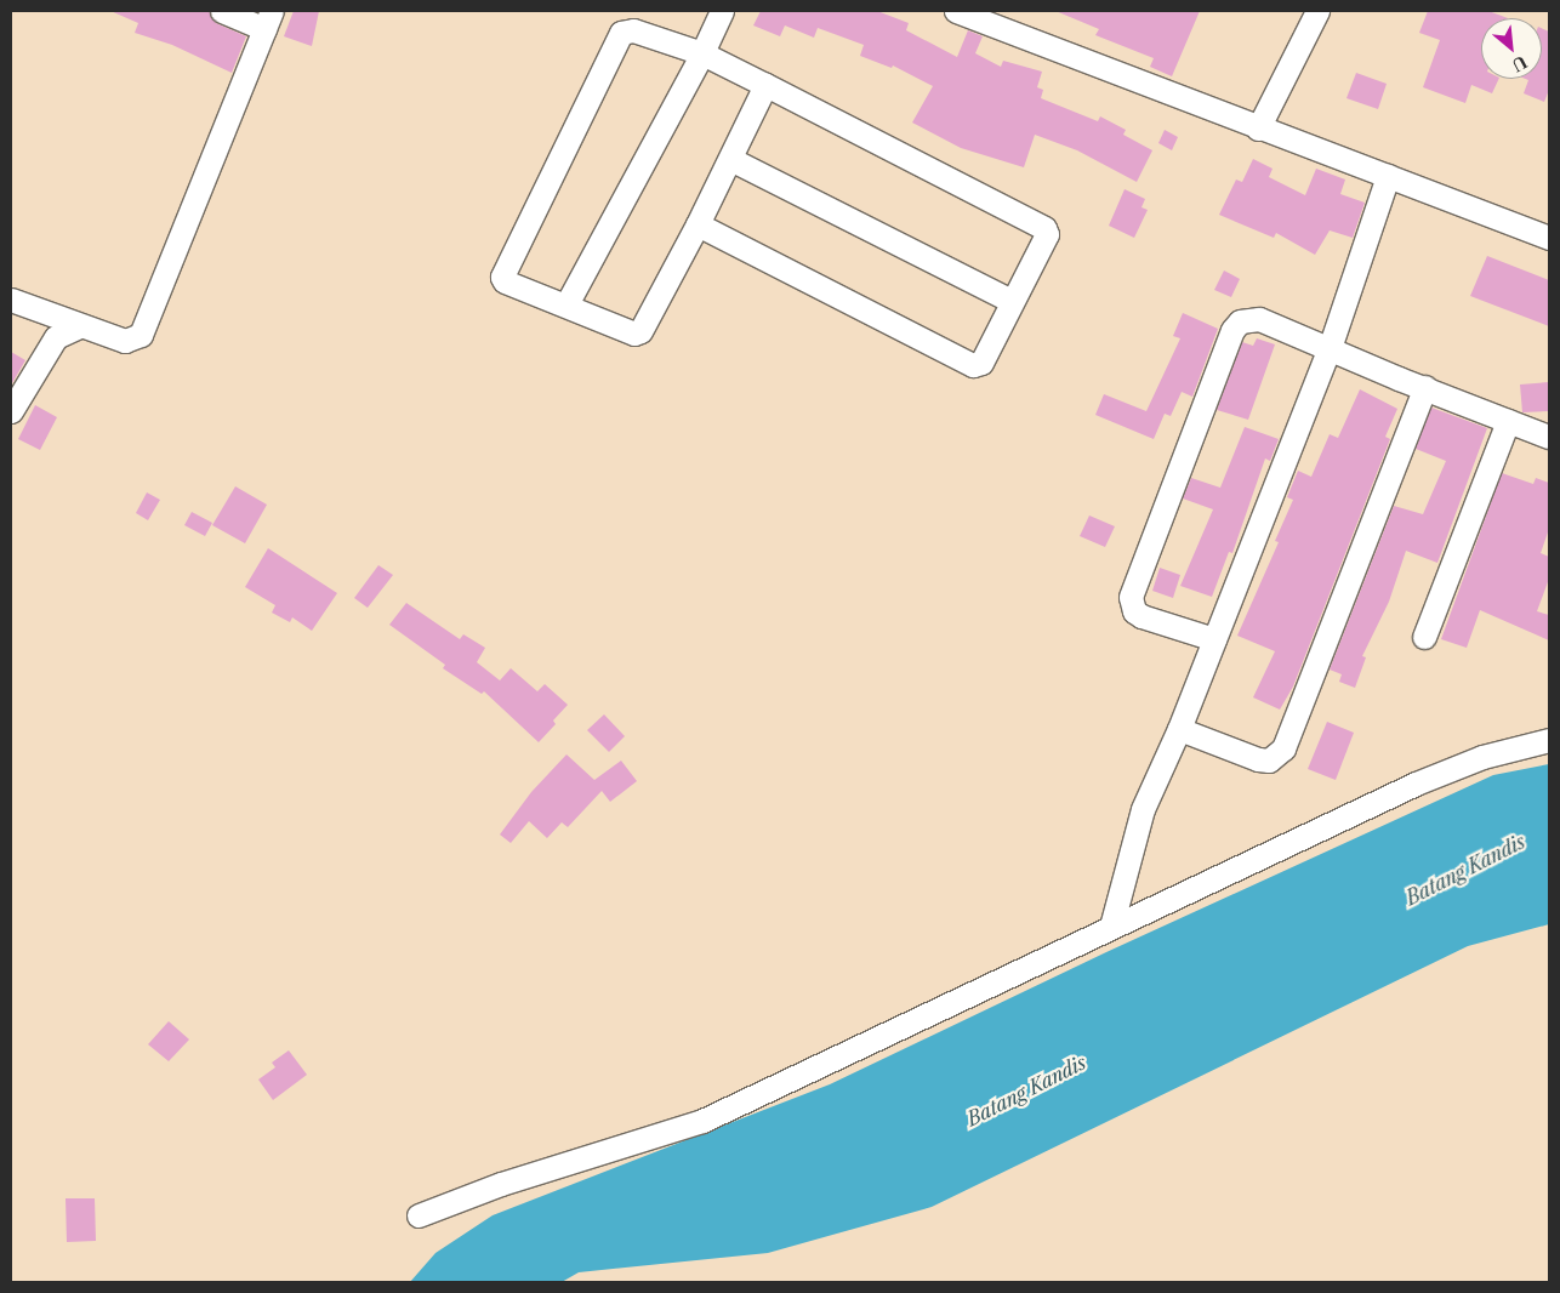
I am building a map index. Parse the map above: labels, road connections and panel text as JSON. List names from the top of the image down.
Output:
{
  "water": ["Batang Kandis"],
  "north": "bottom right"
}
